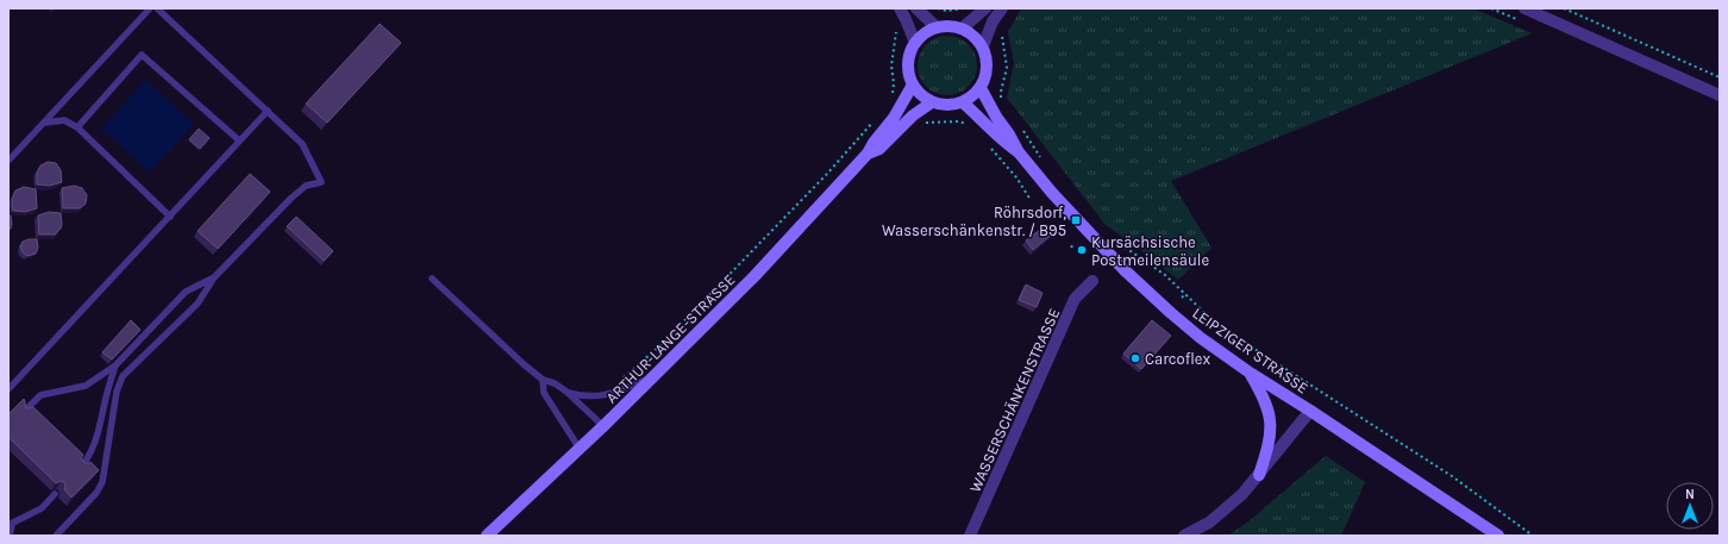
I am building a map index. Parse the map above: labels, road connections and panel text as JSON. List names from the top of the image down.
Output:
{
  "streets": {
    "main road": ["ARTHUR-LANGE-STRASSE", "LEIPZIGER STRASSE"],
    "street": ["WASSERSCHÄNKENSTRASSE"]
  },
  "crossings": [
    ["ARTHUR-LANGE-STRASSE", "LEIPZIGER STRASSE"]
  ],
  "places": {
    "transit": ["Röhrsdorf, Wasserschänkenstr. / B95"],
    "other": ["Kursächsische Postmeilensäule", "Carcoflex"]
  },
  "north": "top"
}
